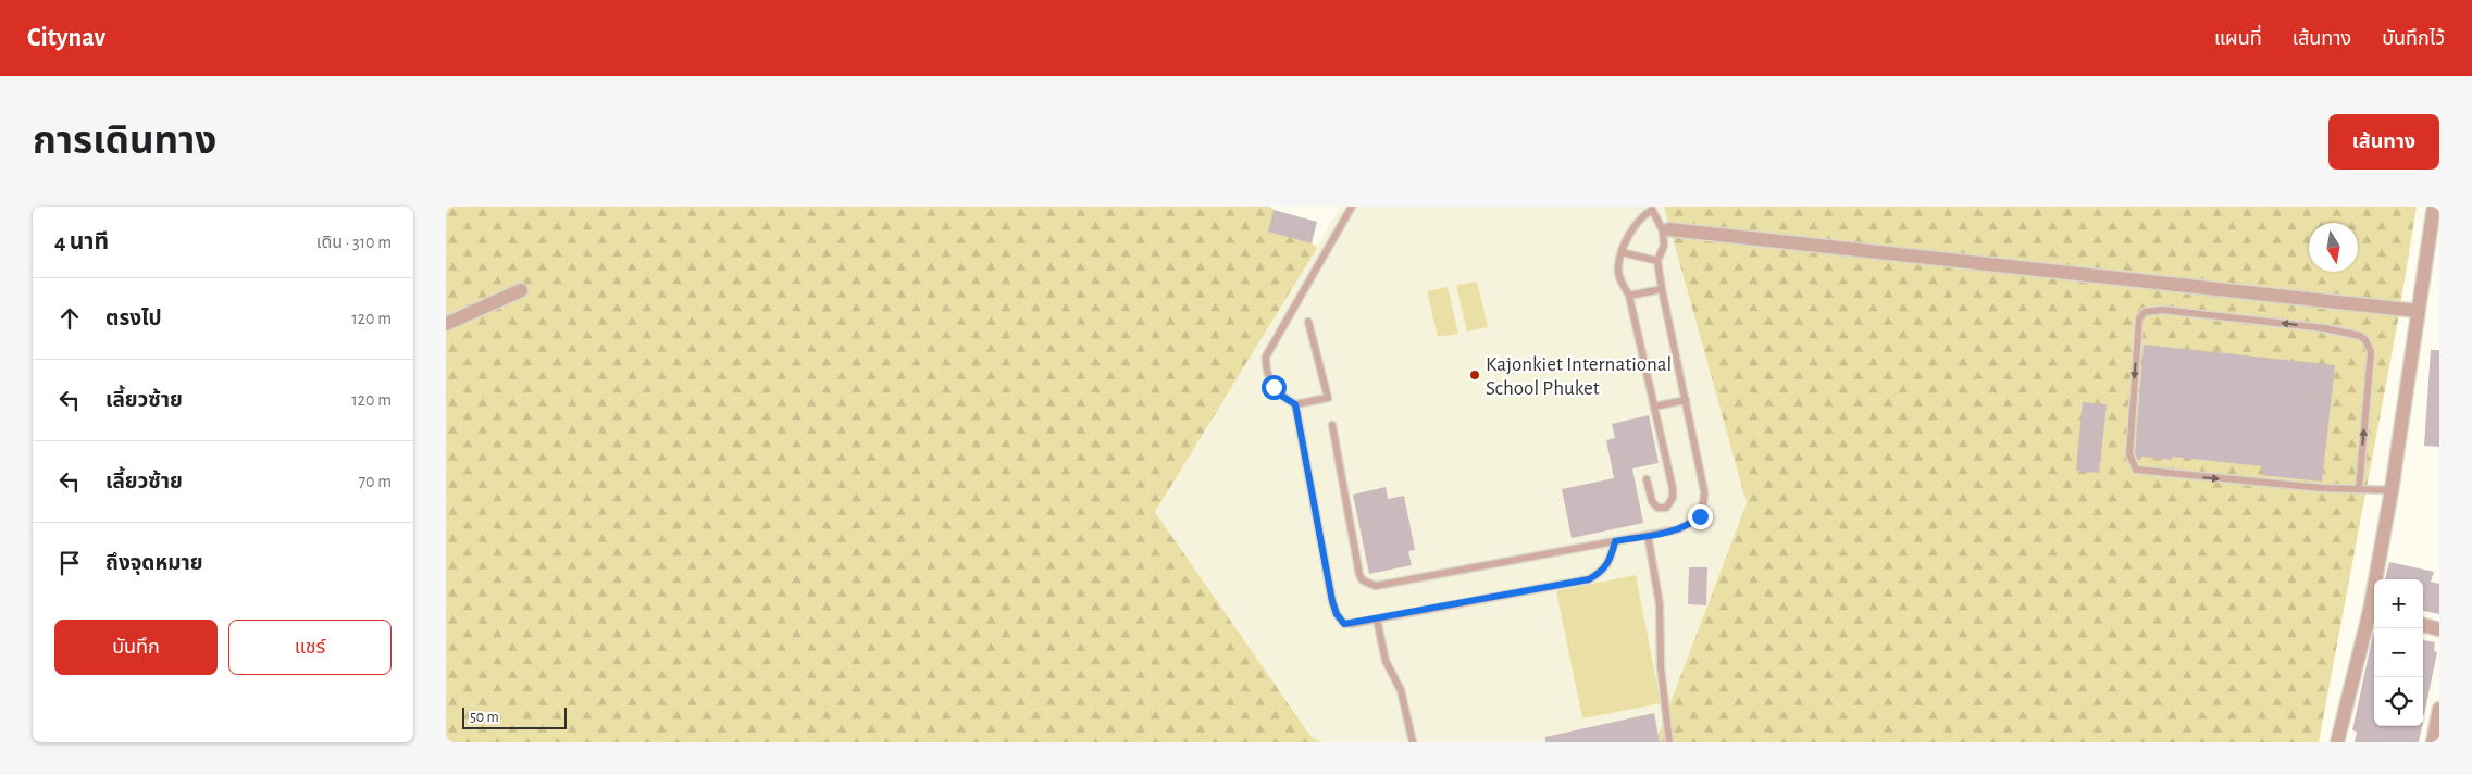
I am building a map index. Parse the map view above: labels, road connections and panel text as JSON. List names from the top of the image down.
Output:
{
  "places": ["Kajonkiet International School Phuket"],
  "scale_bar": "50 m",
  "north": "bottom",
  "page": {
    "header": "Citynav",
    "nav": ["แผนที่", "เส้นทาง", "บันทึกไว้"],
    "title": "การเดินทาง",
    "buttons": [
      "เส้นทาง",
      ["บันทึก", "แชร์"]
    ],
    "heading": ["4 นาที", "เดิน · 310 m"],
    "list": [
      ["ตรงไป", "120 m"],
      ["เลี้ยวซ้าย", "120 m"],
      ["เลี้ยวซ้าย", "70 m"],
      "ถึงจุดหมาย"
    ],
    "map_buttons": ["+", "−"],
    "scale": "50 m"
  }
}
